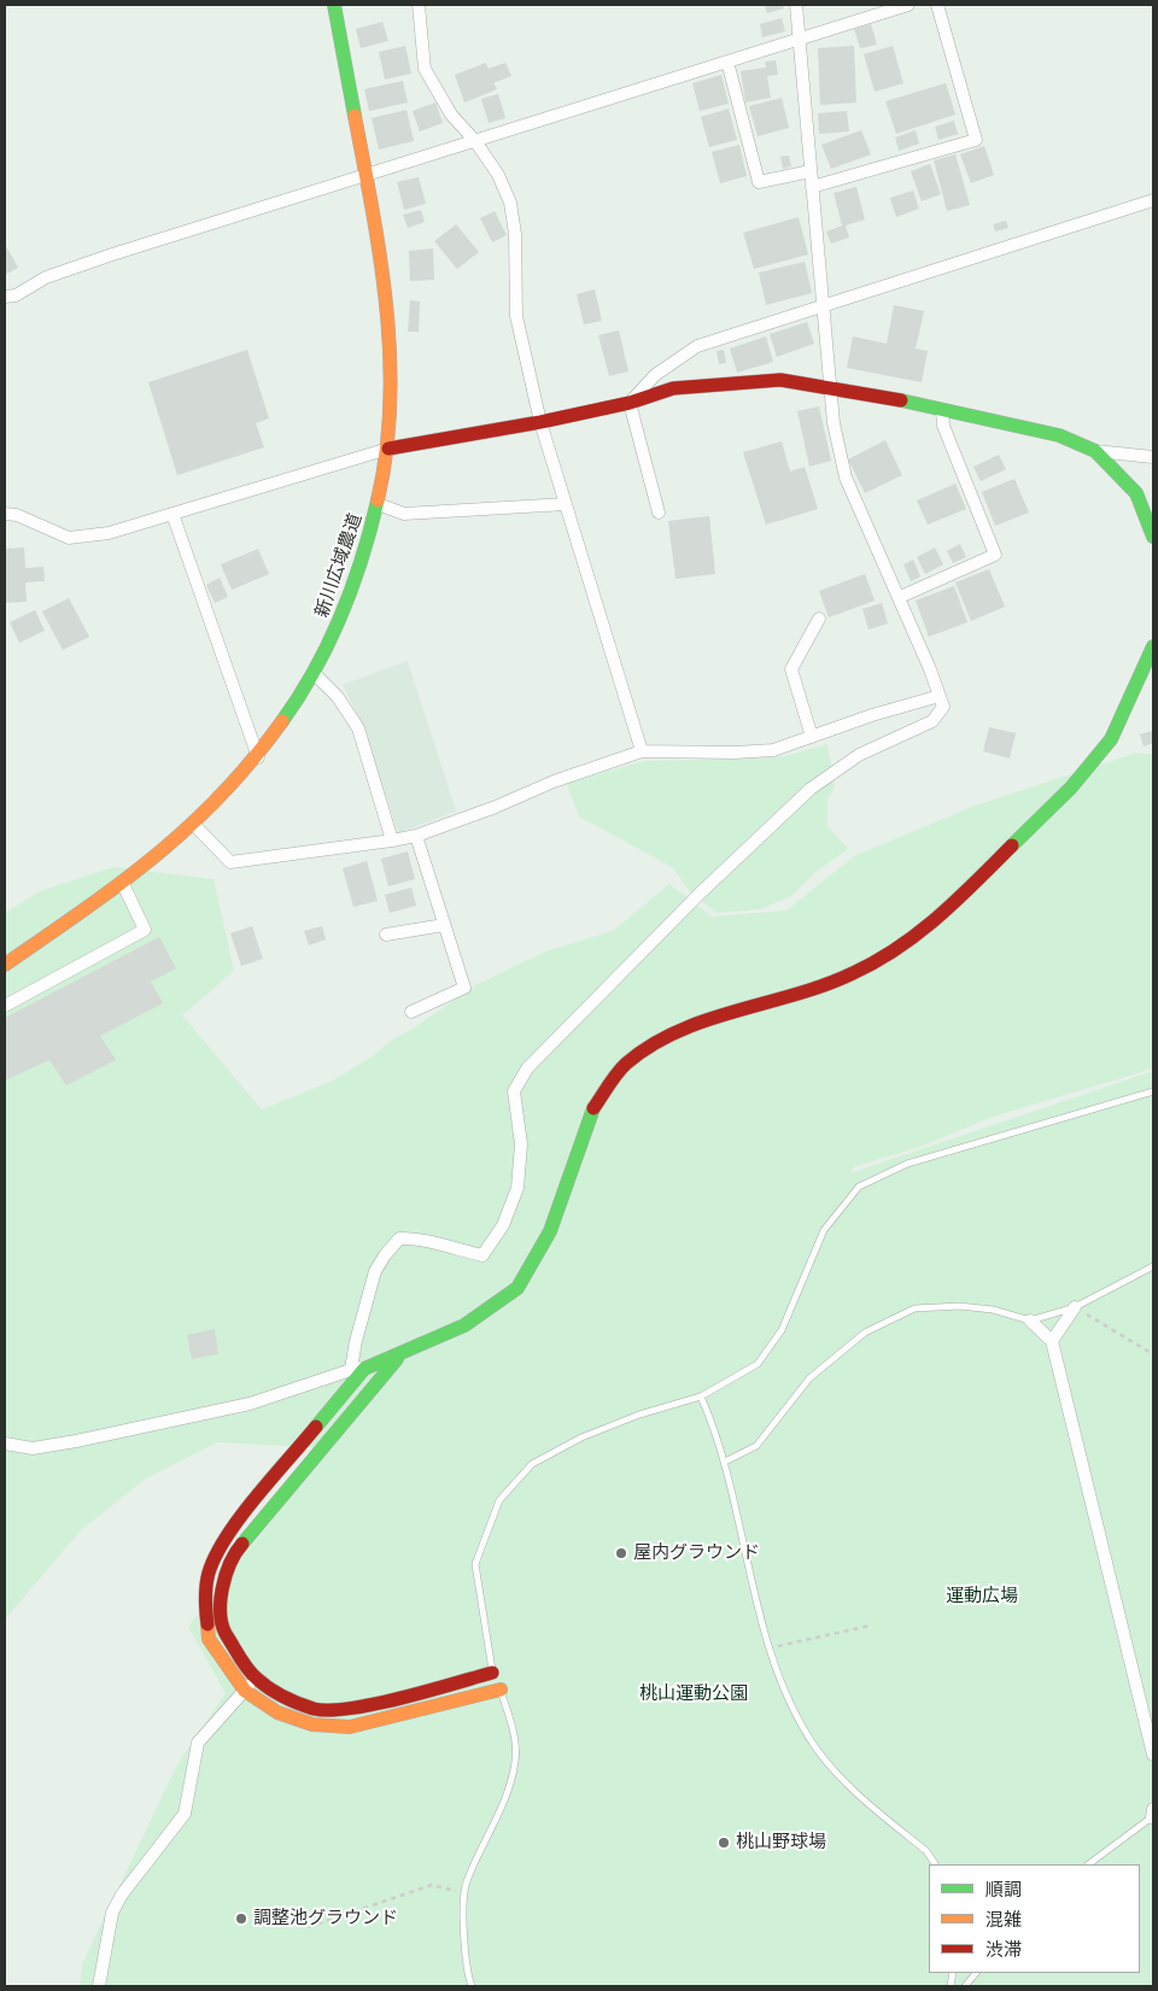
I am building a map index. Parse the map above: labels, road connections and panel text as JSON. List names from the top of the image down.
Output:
{
  "streets": {
    "street": ["新川広域農道"]
  },
  "parks": ["運動広場", "桃山運動公園"],
  "places": ["屋内グラウンド", "桃山野球場", "調整池グラウンド"],
  "legend": ["順調", "混雑", "渋滞"]
}
